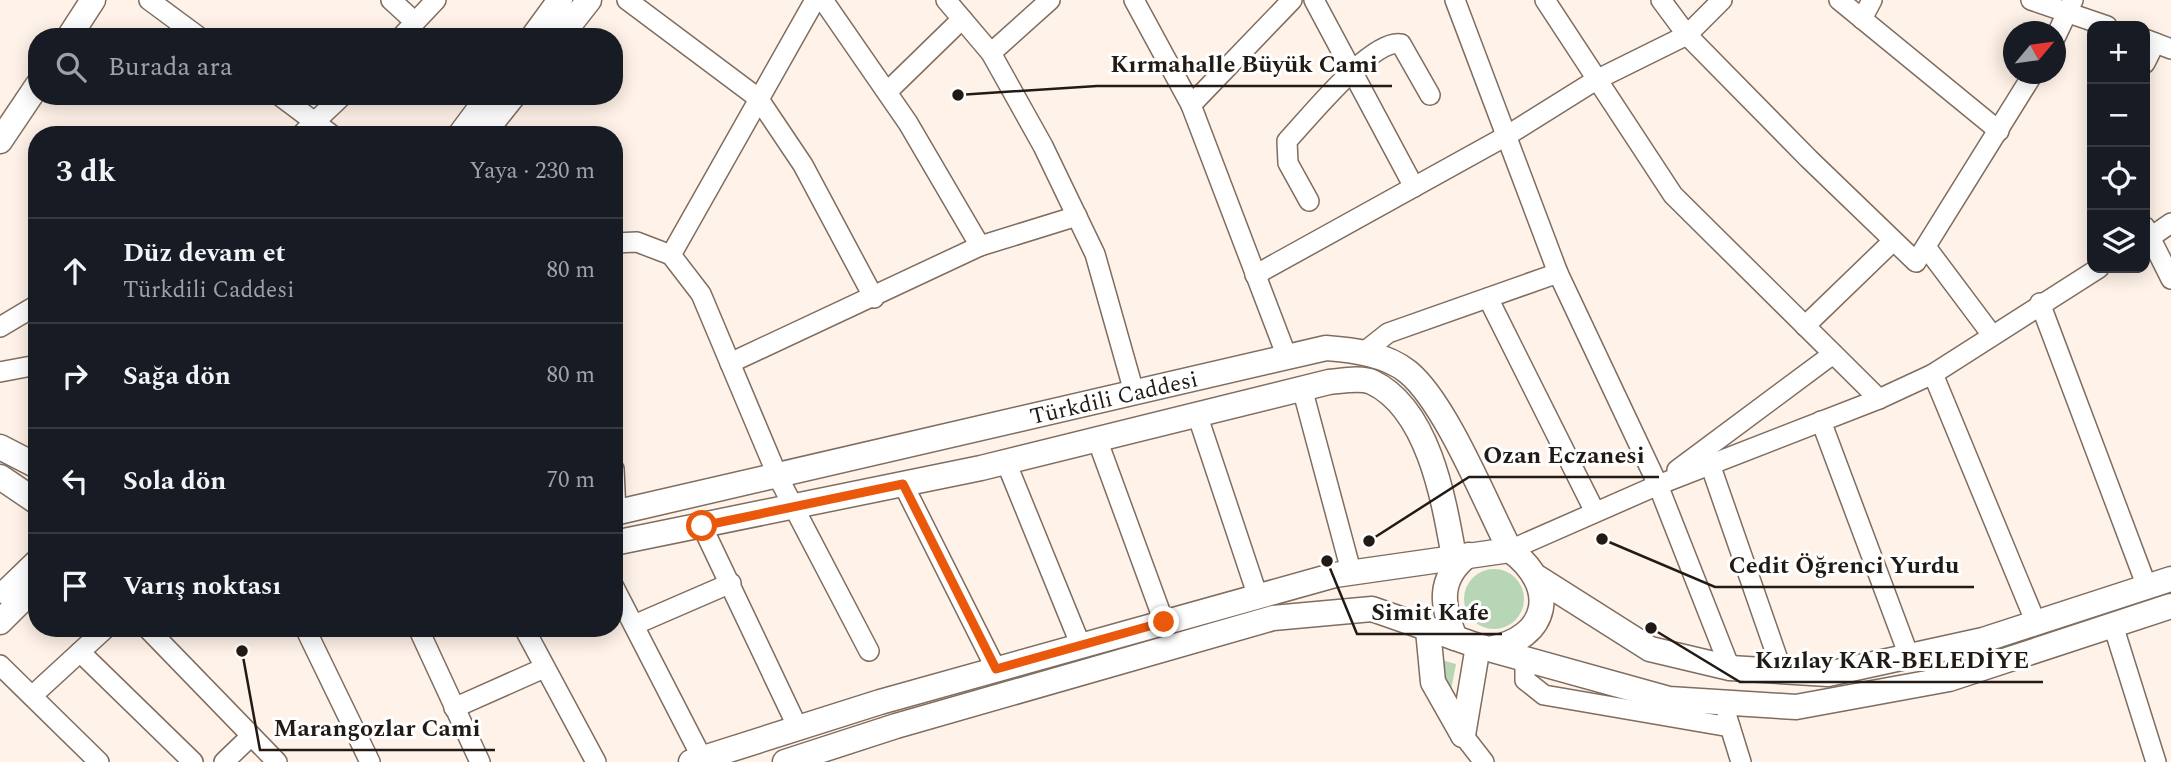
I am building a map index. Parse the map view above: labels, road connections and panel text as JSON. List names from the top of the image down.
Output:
{
  "streets": {
    "main road": ["Türkdili Caddesi"]
  },
  "places": [
    "Kırmahalle Büyük Cami",
    "Cedit Öğrenci Yurdu",
    "Ozan Eczanesi",
    "Simit Kafe",
    "Kızılay KAR-BELEDİYE",
    "Marangozlar Cami"
  ],
  "north": "top right",
  "page": {
    "map_buttons": ["+", "−"],
    "search": "Burada ara",
    "heading": ["3 dk", "Yaya · 230 m"],
    "list": [
      ["Düz devam et", "Türkdili Caddesi", "80 m"],
      ["Sağa dön", "80 m"],
      ["Sola dön", "70 m"],
      "Varış noktası"
    ]
  }
}
